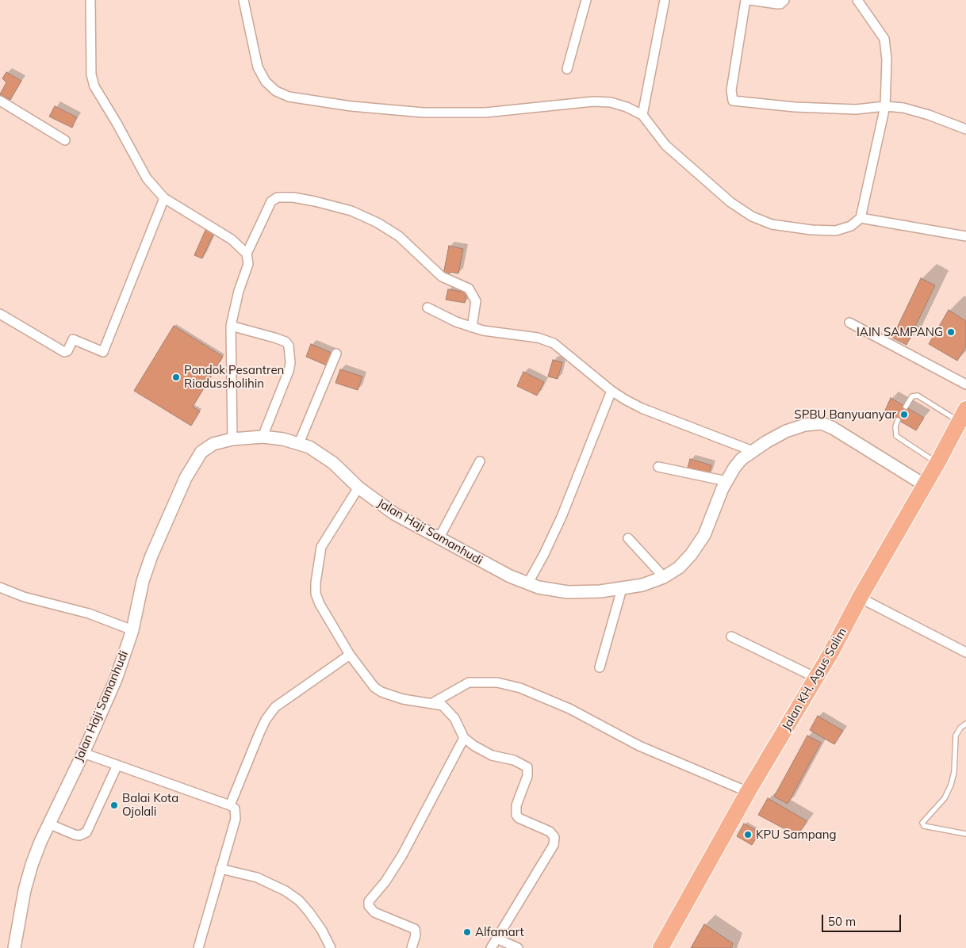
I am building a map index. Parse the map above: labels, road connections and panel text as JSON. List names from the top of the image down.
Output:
{
  "streets": {
    "highway": ["Jalan KH. Agus Salim"],
    "street": ["Jalan Haji Samanhudi"]
  },
  "crossings": [
    ["Jalan Haji Samanhudi", "Jalan KH. Agus Salim"]
  ],
  "places": [
    "IAIN SAMPANG",
    "Pondok Pesantren Riadussholihin",
    "SPBU Banyuanyar",
    "Balai Kota Ojolali",
    "KPU Sampang",
    "Alfamart"
  ],
  "scale_bar": "50 m"
}
